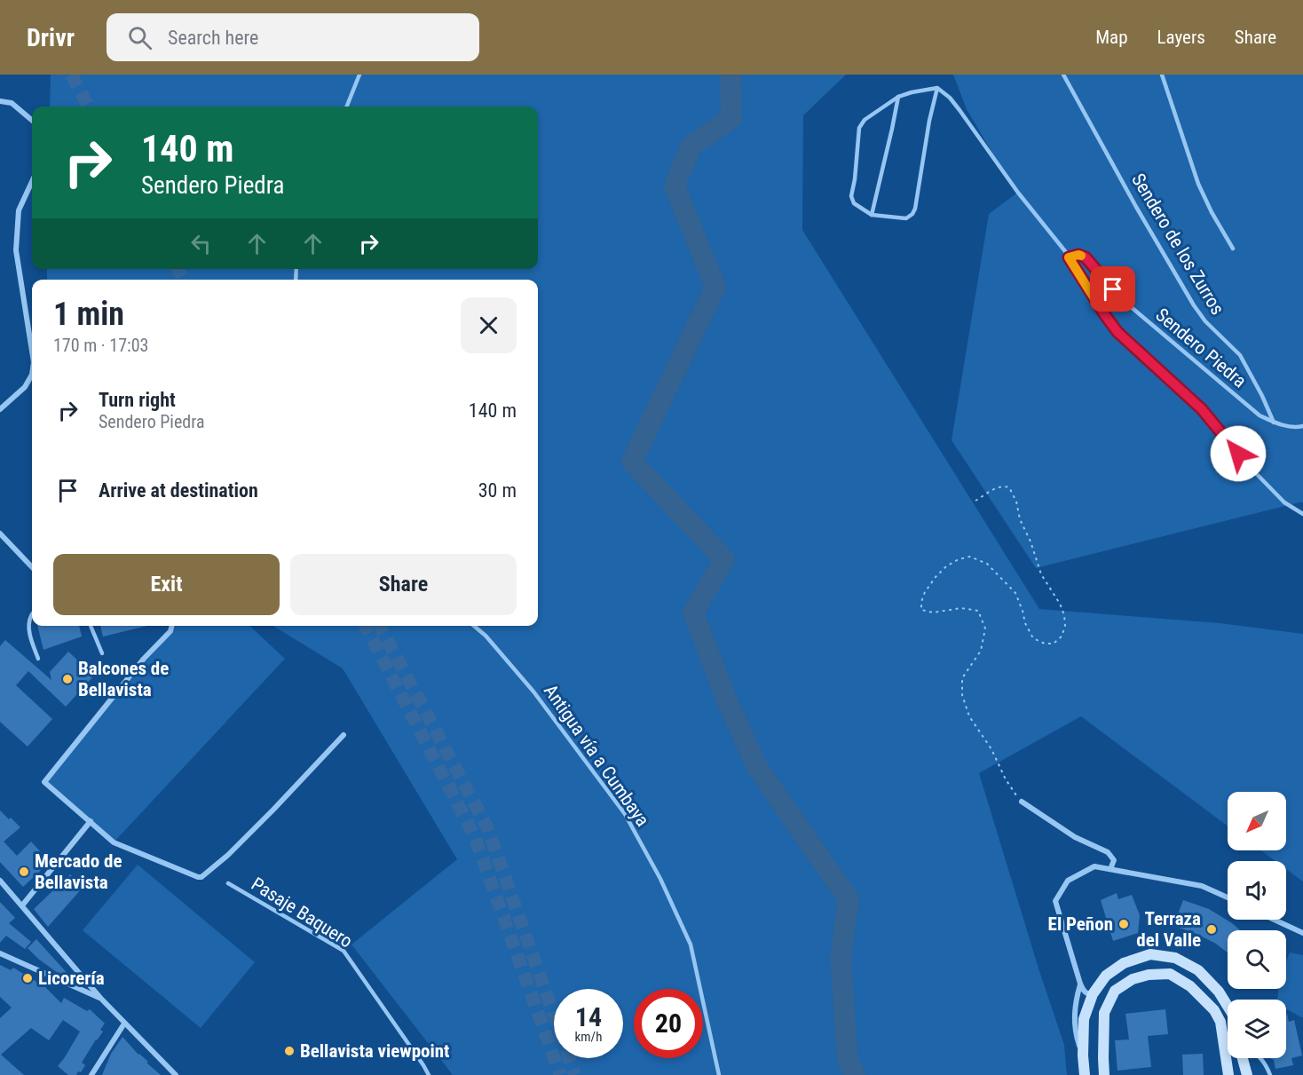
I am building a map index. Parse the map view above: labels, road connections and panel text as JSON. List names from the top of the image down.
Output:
{
  "streets": {
    "lane": [
      "Sendero de los Zurros",
      "Sendero Piedra",
      "Antigua vía a Cumbaya",
      "Pasaje Baquero"
    ]
  },
  "crossings": [
    ["Sendero de los Zurros", "Sendero Piedra"]
  ],
  "places": [
    "Balcones de Bellavista",
    "Mercado de Bellavista",
    "El Peñon",
    "Terraza del Valle",
    "Licorería",
    "Bellavista viewpoint"
  ],
  "north": "bottom left",
  "page": {
    "header": "Drivr",
    "search": "Search here",
    "nav": ["Map", "Layers", "Share"],
    "turn": ["140 m", "Sendero Piedra"],
    "heading": ["1 min", "170 m · 17:03"],
    "list": [
      {
        "name": "Turn right",
        "note": "Sendero Piedra",
        "value": "140 m"
      },
      {
        "name": "Arrive at destination",
        "value": "30 m"
      }
    ],
    "buttons": ["Exit", "Share"],
    "speed": "14 km/h",
    "limit": "20"
  }
}
